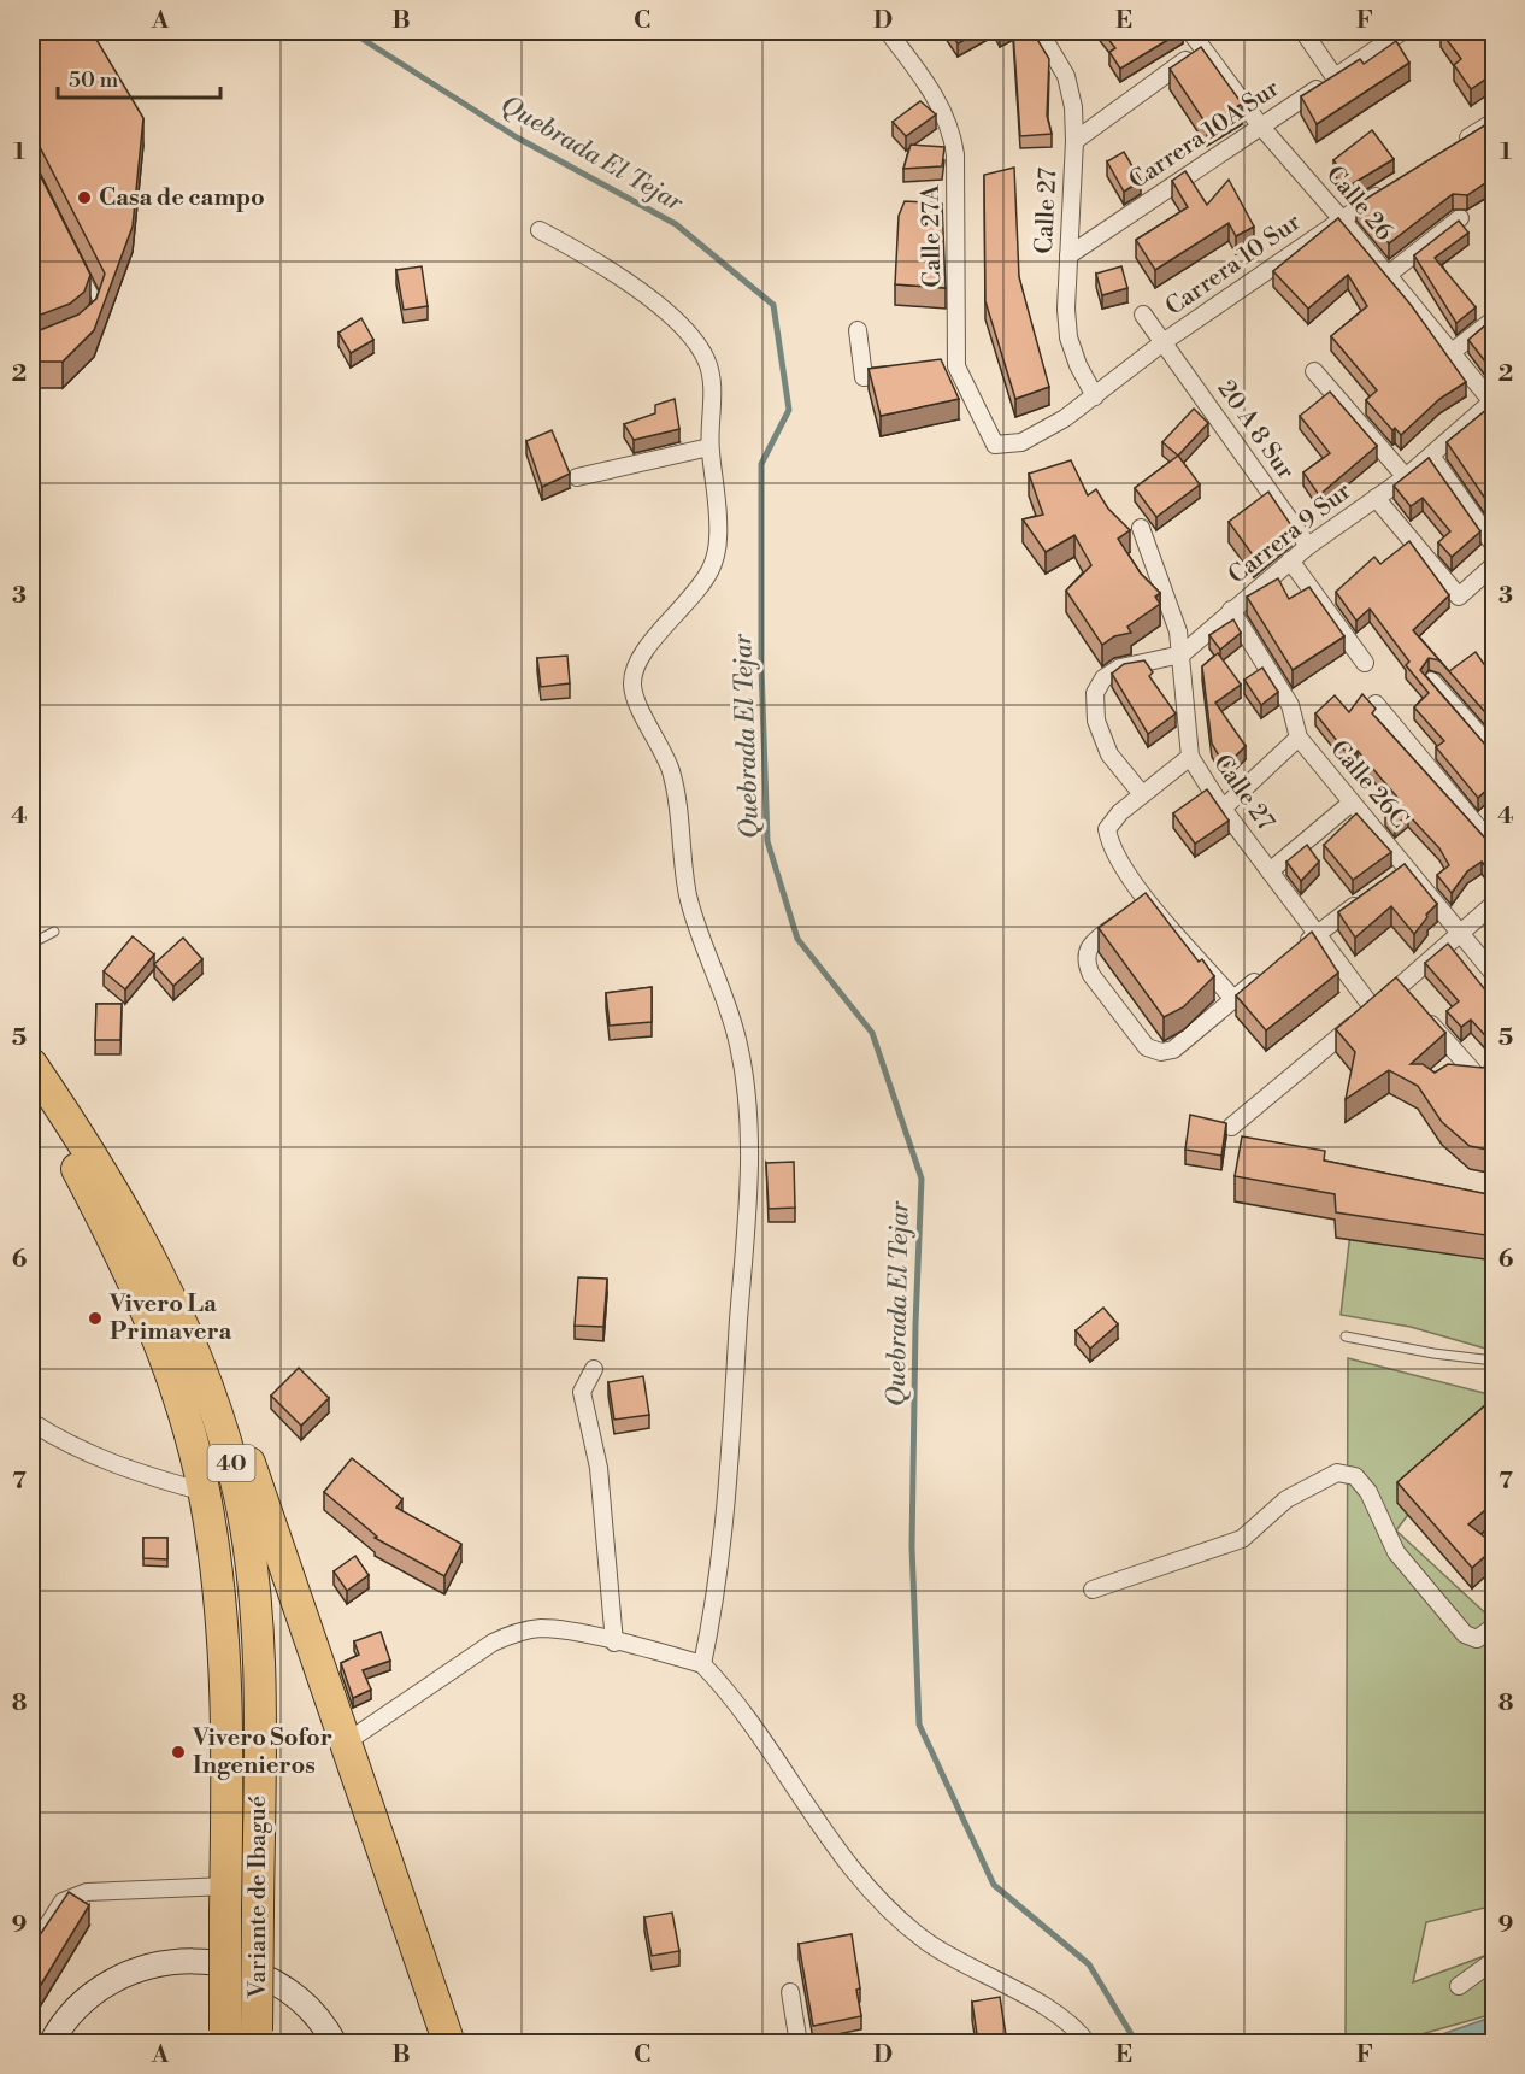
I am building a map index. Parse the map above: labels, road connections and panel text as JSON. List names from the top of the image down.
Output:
{
  "streets": {
    "highway": ["40", "Variante de Ibagué"],
    "street": [
      "Carrera 10A Sur",
      "Calle 26",
      "Calle 27",
      "Calle 27A",
      "Carrera 10 Sur",
      "20 A 8 Sur",
      "Carrera 9 Sur",
      "Calle 26C"
    ]
  },
  "crossings": [
    ["Carrera 10A Sur", "Calle 26"],
    ["Carrera 10A Sur", "Calle 27"],
    ["Calle 26", "Carrera 10 Sur"],
    ["Calle 26", "Carrera 9 Sur"],
    ["Calle 27", "Carrera 10 Sur"],
    ["Calle 27", "Carrera 9 Sur"],
    ["Calle 27A", "Carrera 10 Sur"],
    ["Carrera 10 Sur", "20 A 8 Sur"],
    ["20 A 8 Sur", "Carrera 9 Sur"],
    ["Carrera 9 Sur", "Calle 26C"]
  ],
  "water": ["Quebrada El Tejar"],
  "places": ["Casa de campo", "Vivero La Primavera", "Vivero Sofor Ingenieros"],
  "scale_bar": "50 m",
  "grid": {
    "columns": [
      "A",
      "B",
      "C",
      "D",
      "E",
      "F"
    ],
    "rows": [
      "1",
      "2",
      "3",
      "4",
      "5",
      "6",
      "7",
      "8",
      "9"
    ]
  }
}
